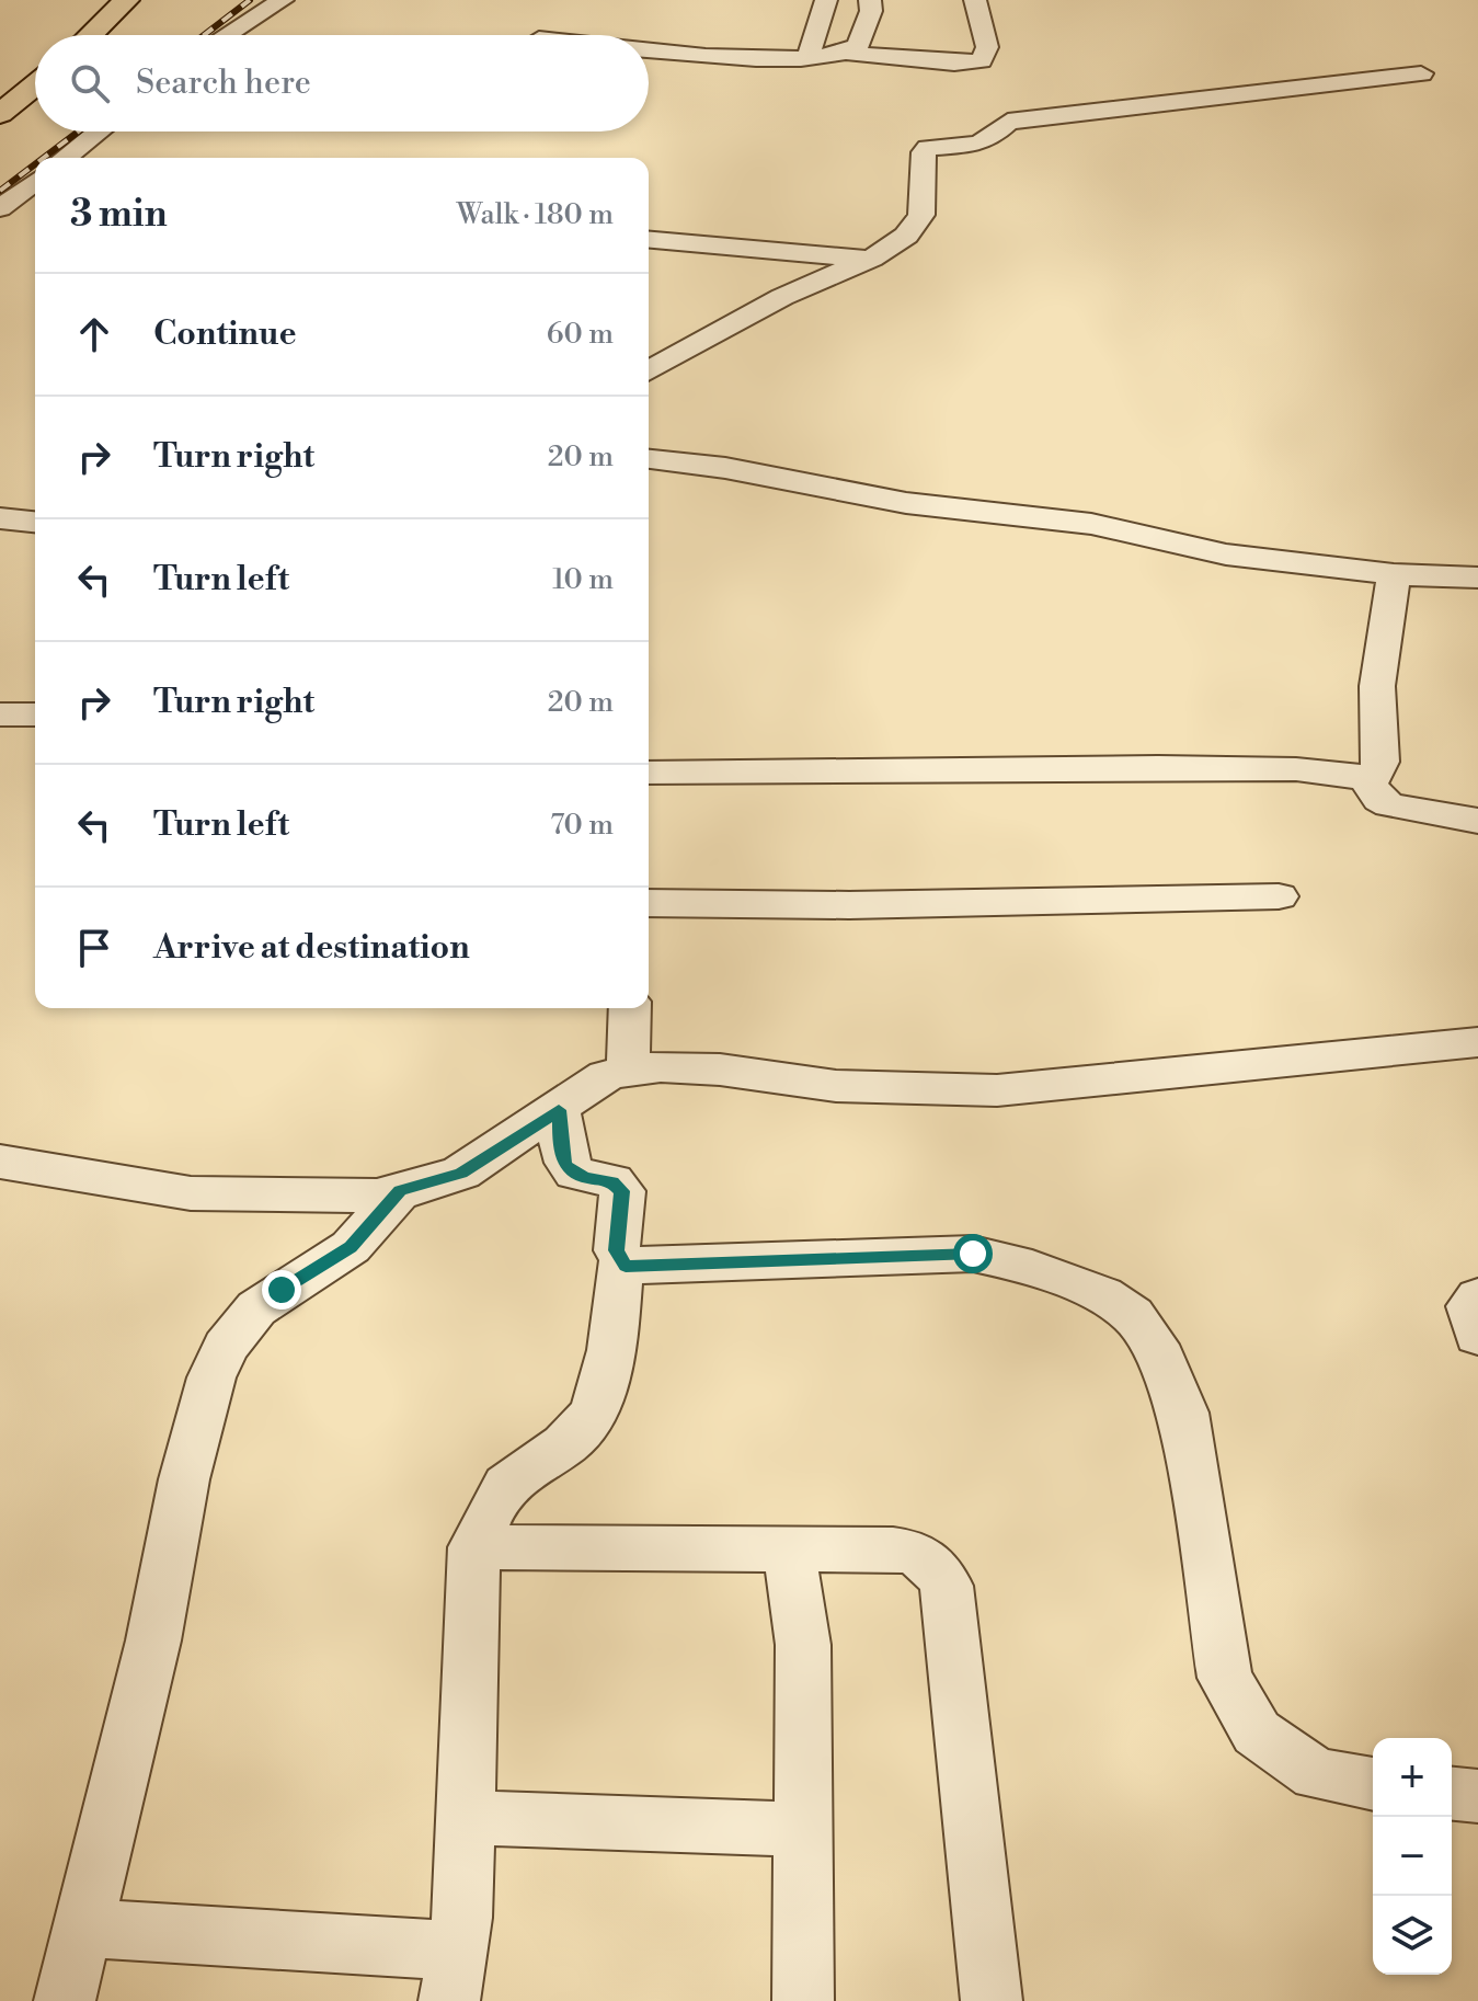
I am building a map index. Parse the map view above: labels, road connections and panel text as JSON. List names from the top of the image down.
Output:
{
  "page": {
    "search": "Search here",
    "heading": ["3 min", "Walk · 180 m"],
    "list": [
      ["Continue", "60 m"],
      ["Turn right", "20 m"],
      ["Turn left", "10 m"],
      ["Turn right", "20 m"],
      ["Turn left", "70 m"],
      "Arrive at destination"
    ],
    "map_buttons": ["+", "−"]
  }
}
